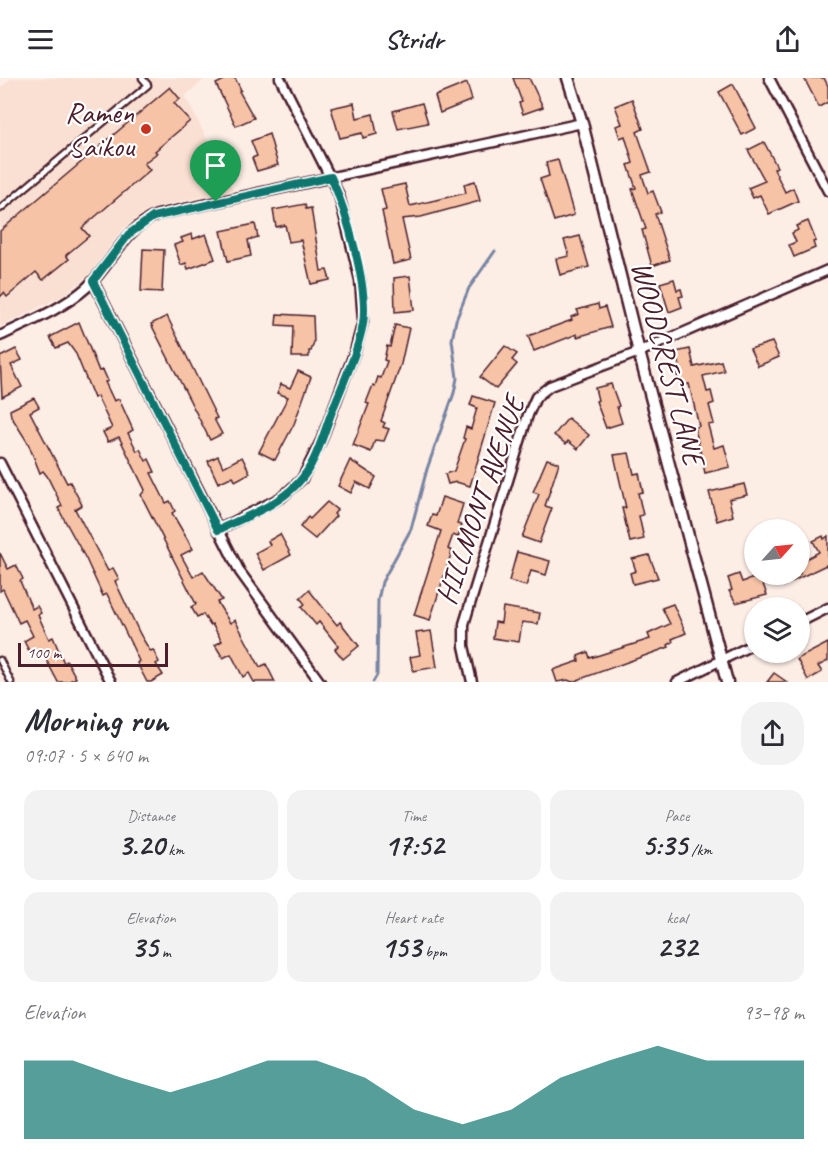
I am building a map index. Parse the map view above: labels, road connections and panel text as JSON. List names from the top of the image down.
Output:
{
  "streets": {
    "street": ["WOODCREST LANE", "HILLMONT AVENUE"]
  },
  "crossings": [
    ["WOODCREST LANE", "HILLMONT AVENUE"]
  ],
  "places": ["Ramen Saikou"],
  "scale_bar": "100 m",
  "north": "top right",
  "page": {
    "header": "Stridr",
    "scale": "100 m",
    "heading": ["Morning run", "09:07 · 5 × 640 m"],
    "stats": [
      ["Distance", "3.20 km"],
      ["Time", "17:52"],
      ["Pace", "5:35 /km"],
      ["Elevation", "35 m"],
      ["Heart rate", "153 bpm"],
      ["kcal", "232"]
    ],
    "chart": ["Elevation", "93–98 m"]
  }
}
